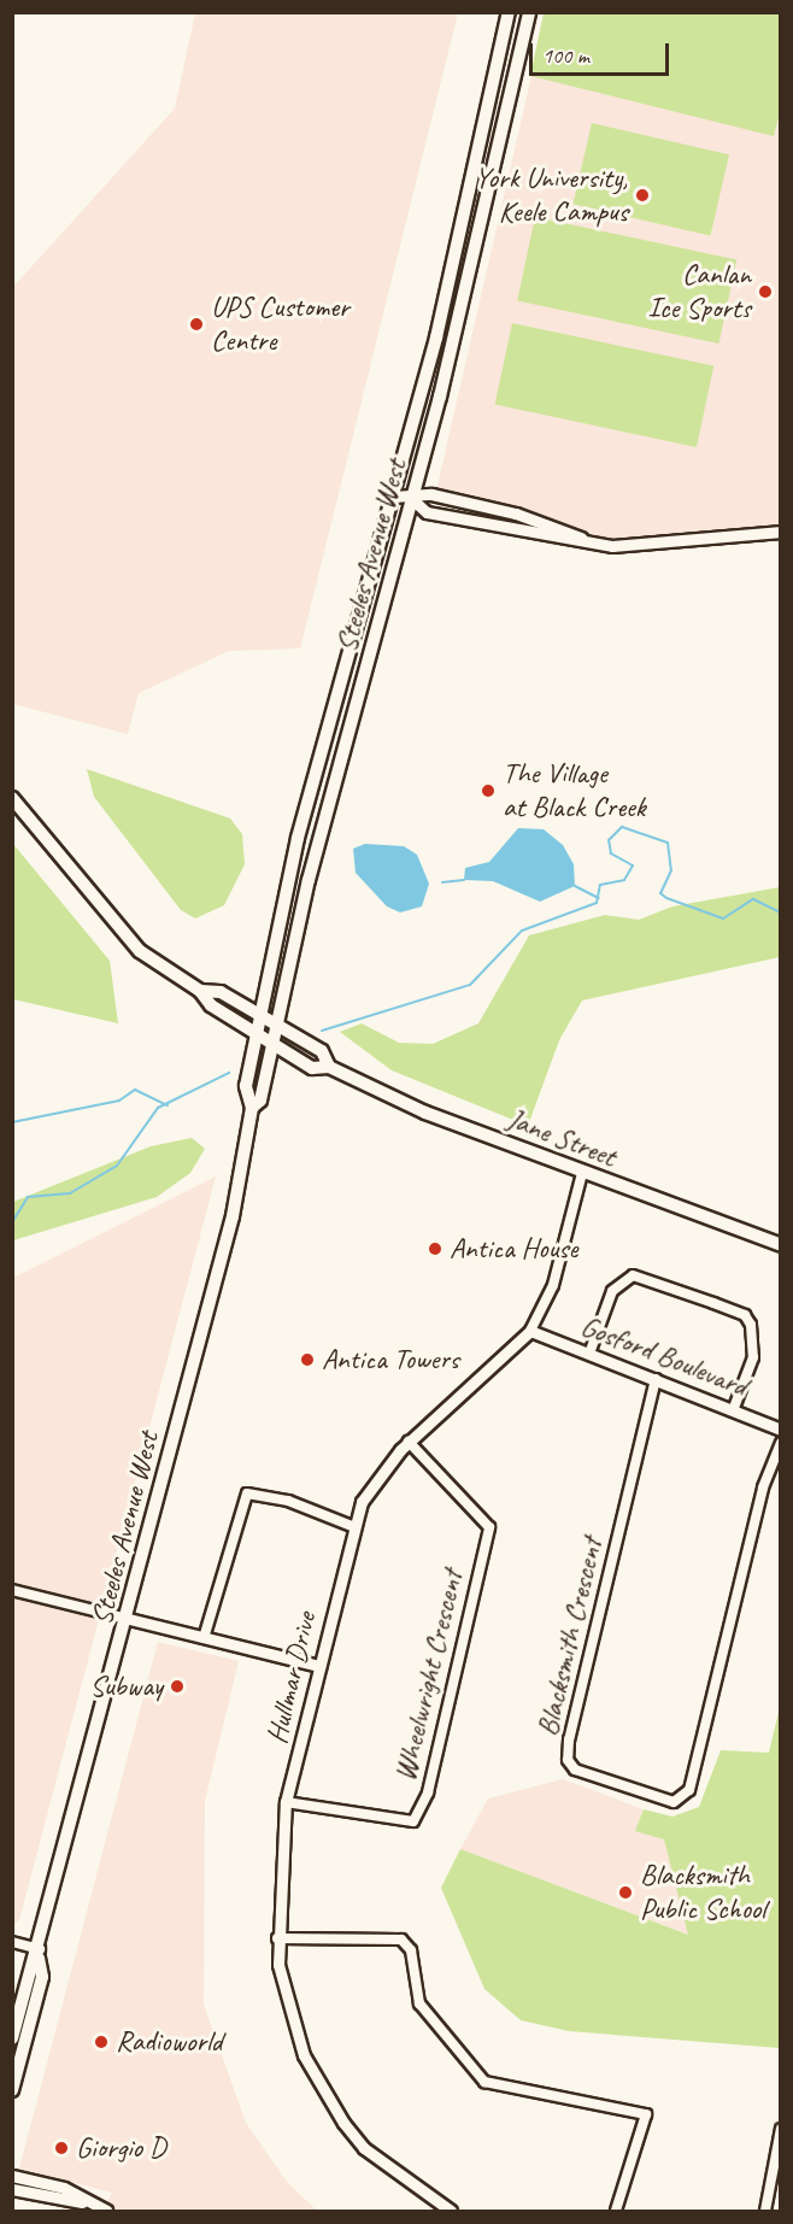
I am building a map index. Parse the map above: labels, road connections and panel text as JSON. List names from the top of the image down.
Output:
{
  "streets": {
    "main road": ["Steeles Avenue West", "Jane Street"],
    "street": [
      "Gosford Boulevard",
      "Blacksmith Crescent",
      "Wheelwright Crescent",
      "Hullmar Drive"
    ]
  },
  "crossings": [
    ["Steeles Avenue West", "Jane Street"],
    ["Jane Street", "Hullmar Drive"],
    ["Gosford Boulevard", "Blacksmith Crescent"],
    ["Gosford Boulevard", "Hullmar Drive"],
    ["Wheelwright Crescent", "Hullmar Drive"]
  ],
  "places": [
    "York University, Keele Campus",
    "Canlan Ice Sports",
    "UPS Customer Centre",
    "The Village at Black Creek",
    "Antica House",
    "Antica Towers",
    "Subway",
    "Blacksmith Public School",
    "Radioworld",
    "Giorgio D"
  ],
  "scale_bar": "100 m"
}
